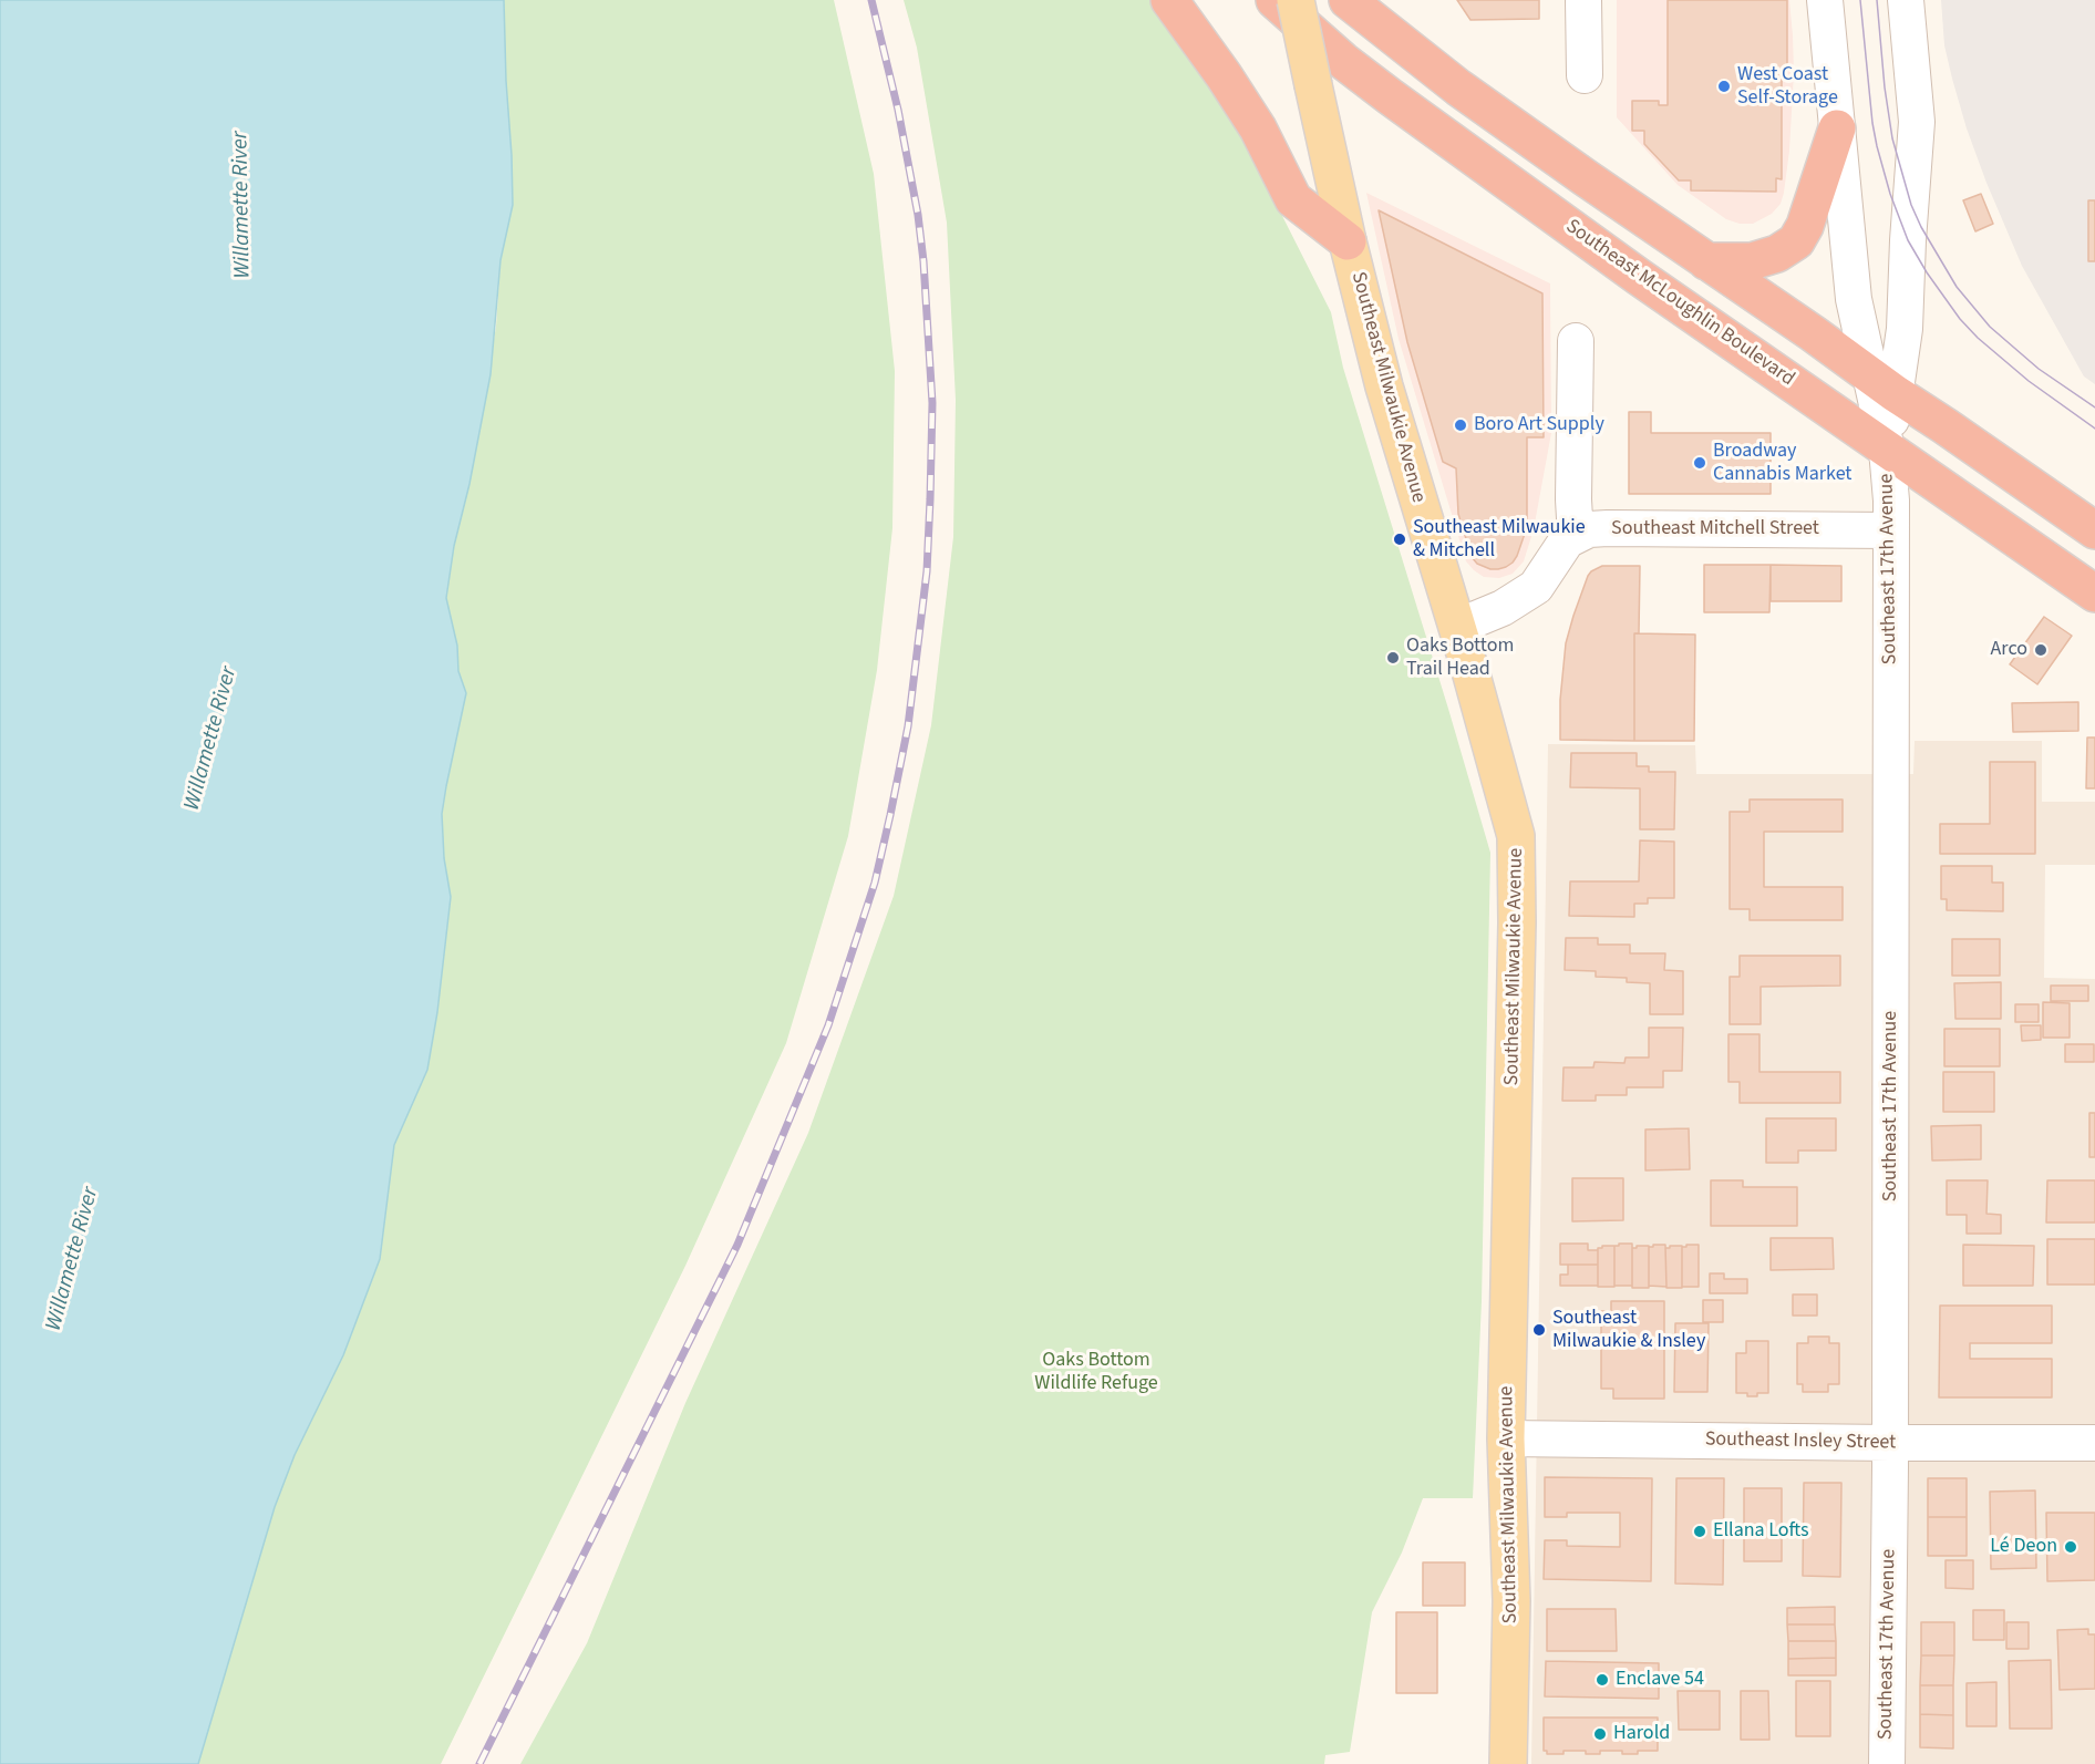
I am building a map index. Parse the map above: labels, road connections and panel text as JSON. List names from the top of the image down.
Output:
{
  "streets": {
    "highway": ["Southeast McLoughlin Boulevard"],
    "main road": ["Southeast Milwaukie Avenue"],
    "street": ["Southeast Mitchell Street", "Southeast 17th Avenue", "Southeast Insley Street"]
  },
  "crossings": [
    ["Southeast McLoughlin Boulevard", "Southeast 17th Avenue"],
    ["Southeast Milwaukie Avenue", "Southeast Insley Street"],
    ["Southeast Mitchell Street", "Southeast 17th Avenue"],
    ["Southeast 17th Avenue", "Southeast Insley Street"]
  ],
  "water": ["Willamette River"],
  "parks": ["Oaks Bottom Wildlife Refuge"],
  "places": [
    "West Coast Self-Storage",
    "Boro Art Supply",
    "Broadway Cannabis Market",
    "Southeast Milwaukie & Mitchell",
    "Arco",
    "Oaks Bottom Trail Head",
    "Southeast Milwaukie & Insley",
    "Ellana Lofts",
    "Lé Deon",
    "Enclave 54",
    "Harold"
  ]
}
